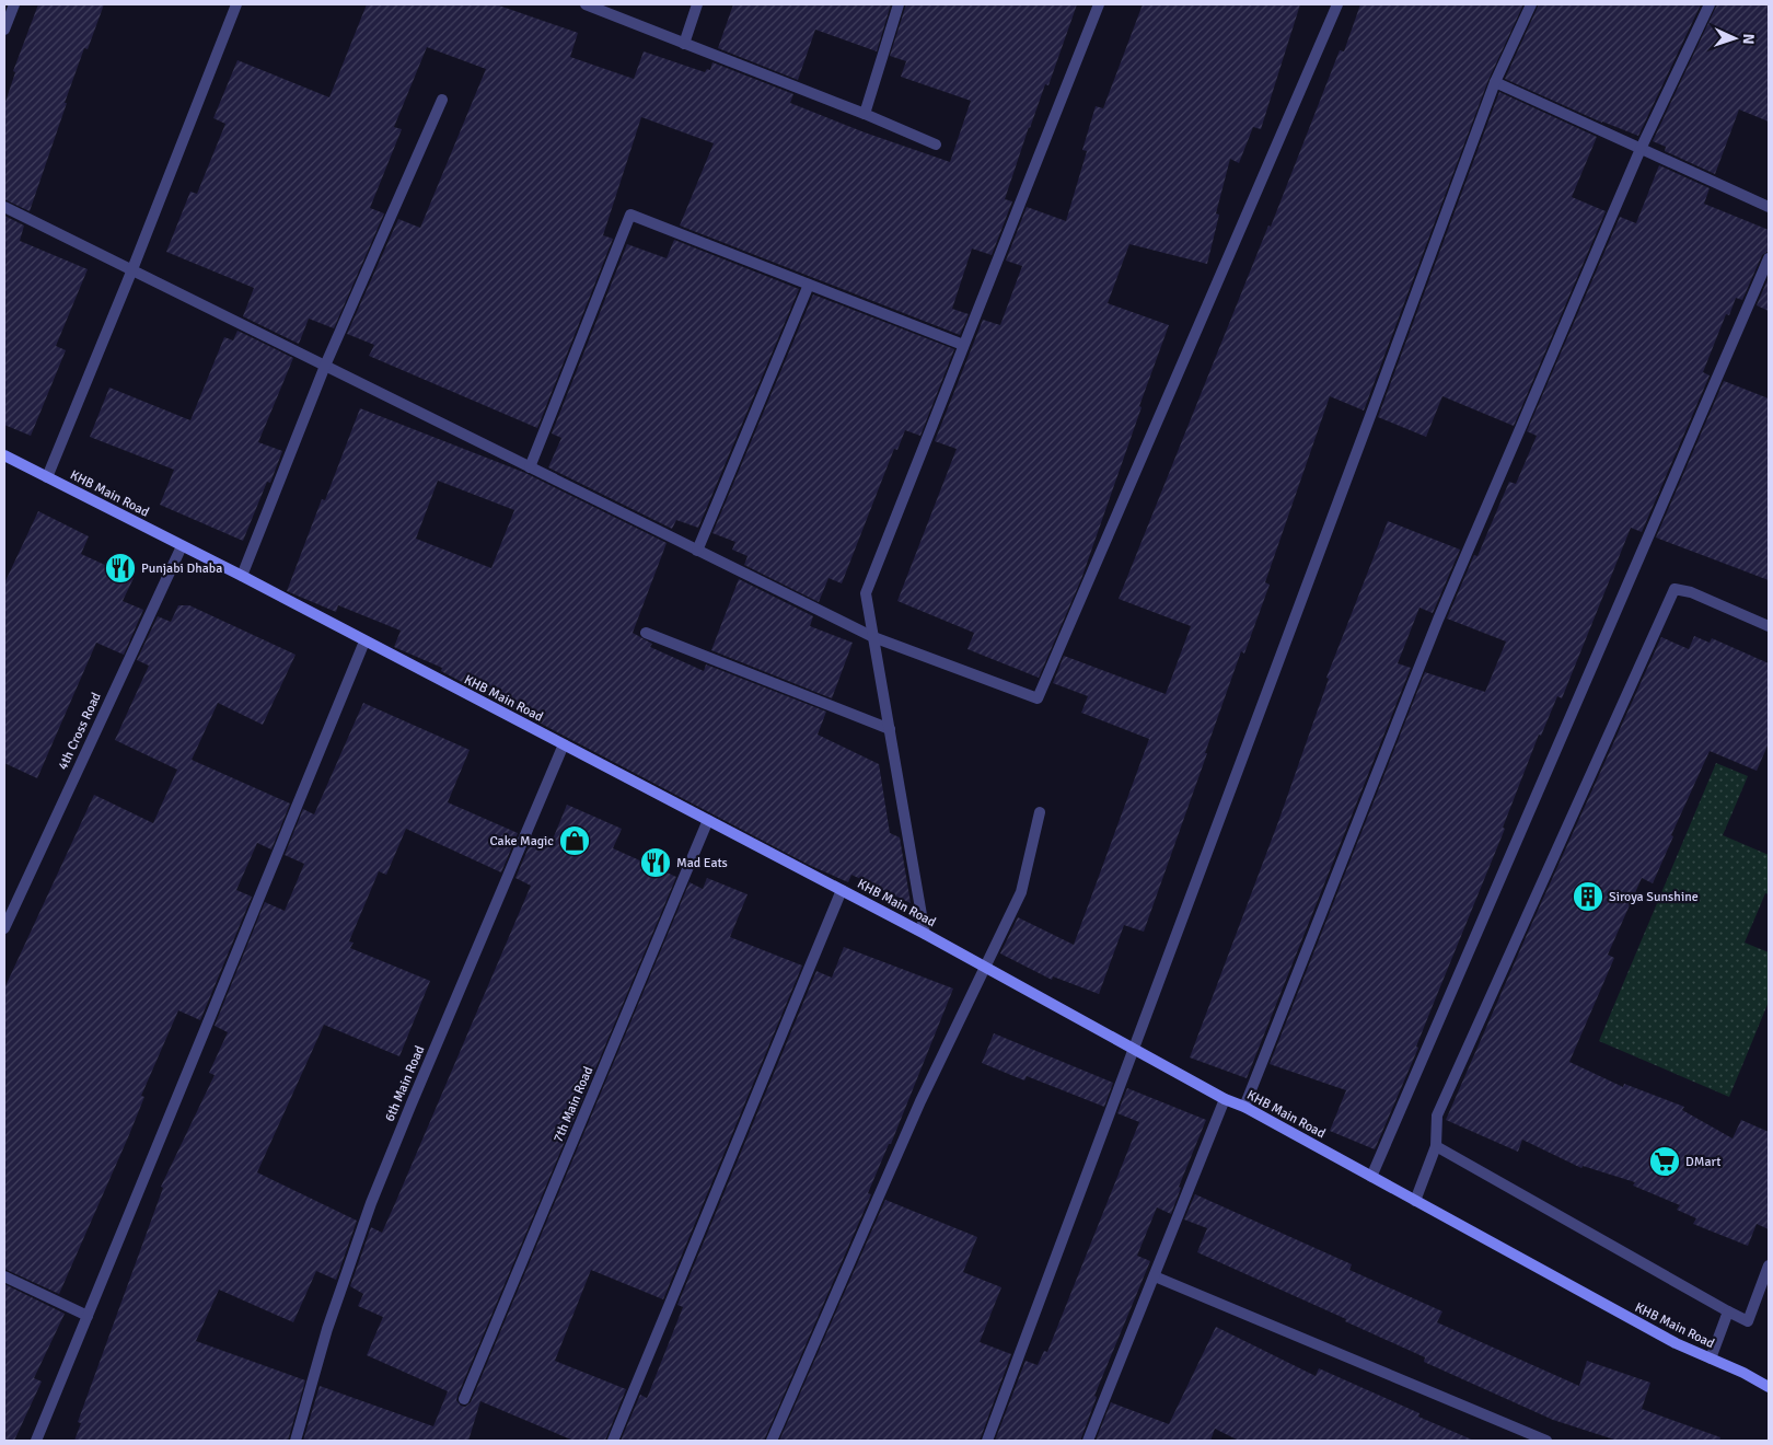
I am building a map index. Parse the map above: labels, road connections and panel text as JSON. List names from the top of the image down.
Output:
{
  "streets": {
    "main road": ["KHB Main Road"],
    "street": ["4th Cross Road", "6th Main Road", "7th Main Road"]
  },
  "crossings": [
    ["KHB Main Road", "4th Cross Road"],
    ["KHB Main Road", "6th Main Road"],
    ["KHB Main Road", "7th Main Road"]
  ],
  "places": {
    "restaurant": ["Punjabi Dhaba", "Mad Eats"],
    "shop": ["Cake Magic"],
    "building": ["Siroya Sunshine"],
    "supermarket": ["DMart"]
  },
  "north": "right"
}
